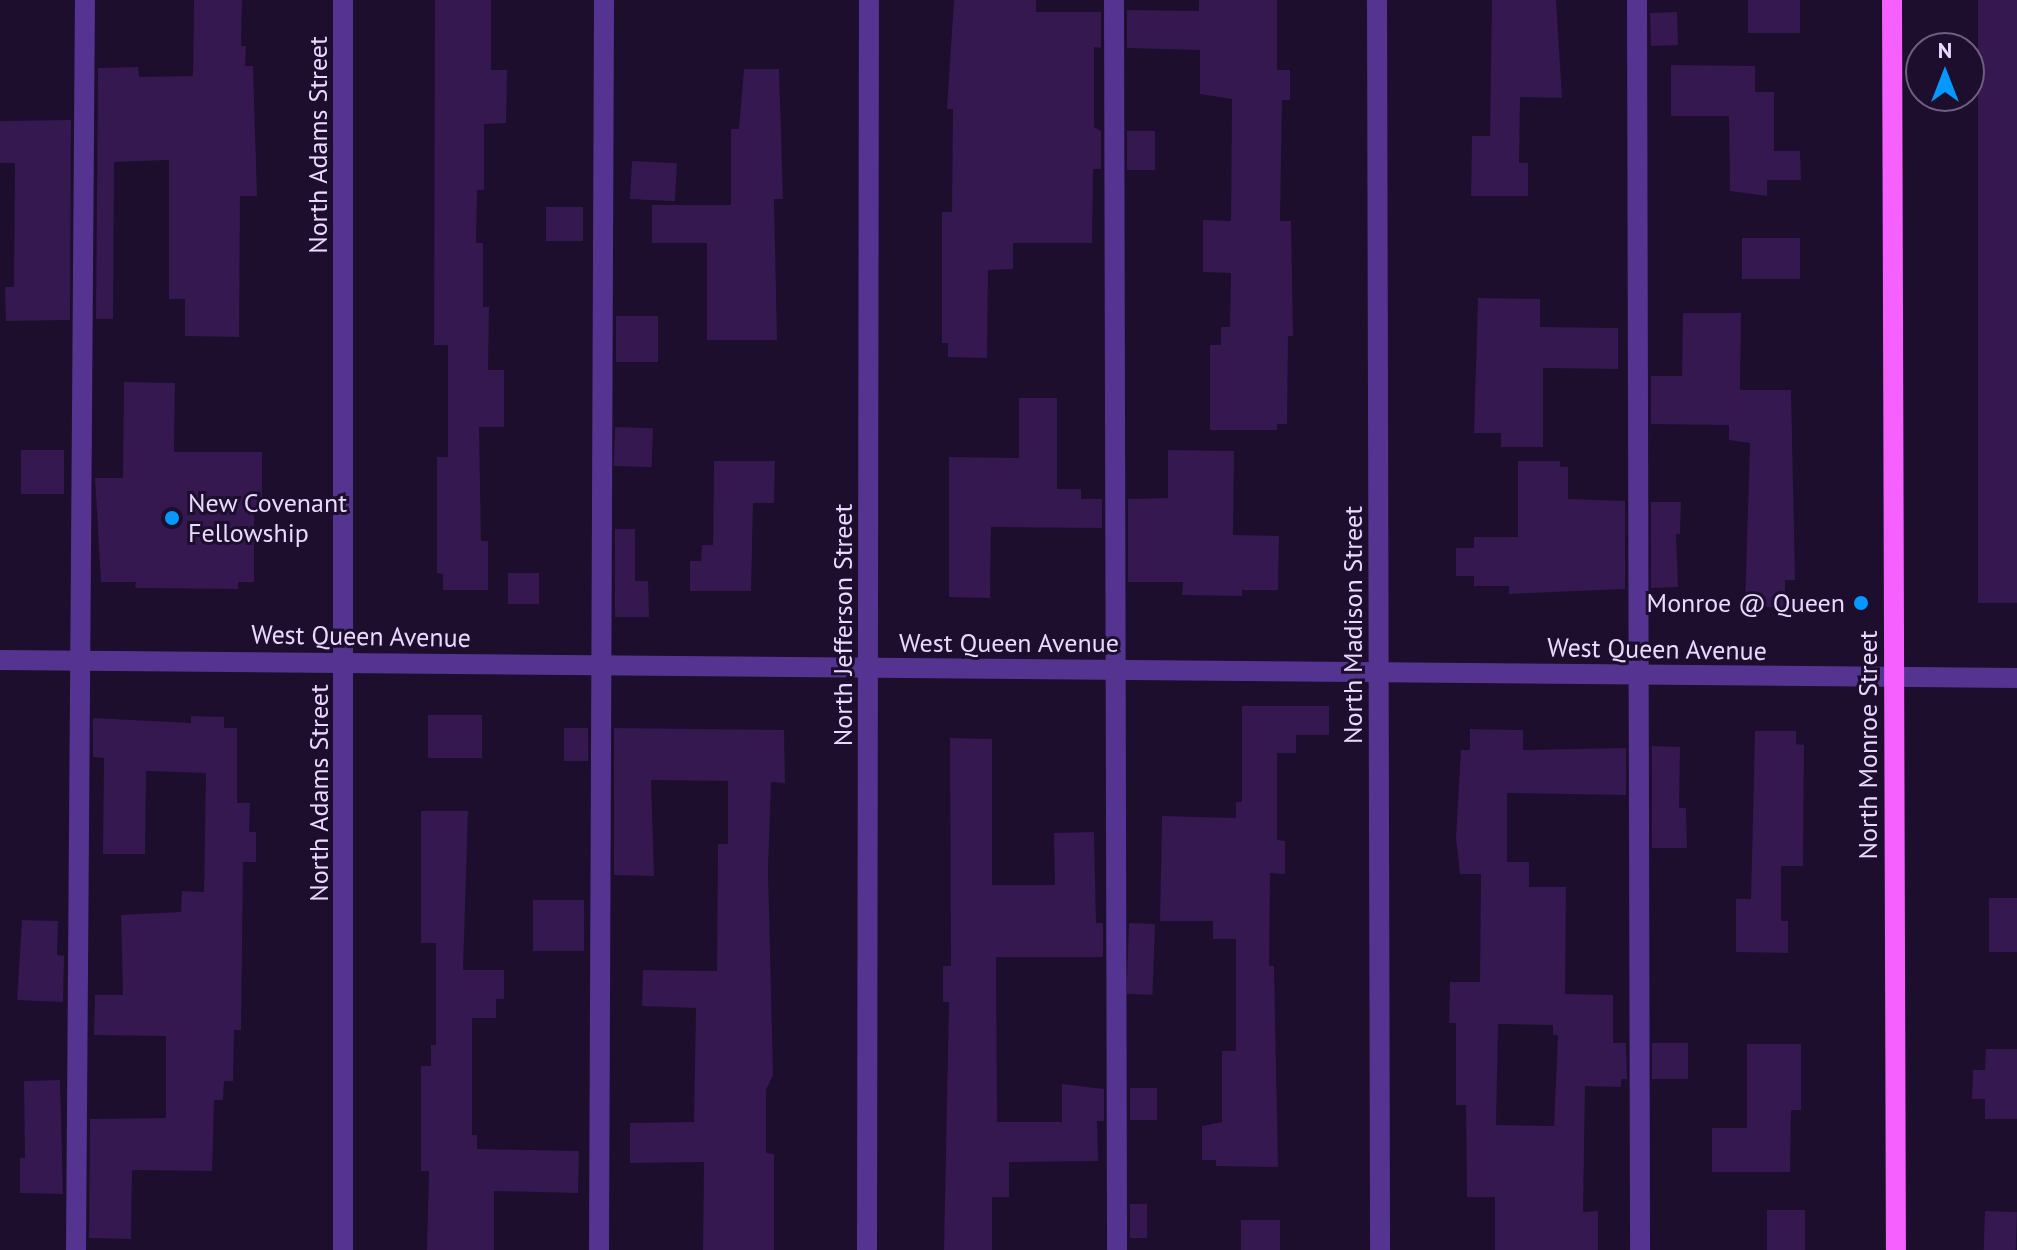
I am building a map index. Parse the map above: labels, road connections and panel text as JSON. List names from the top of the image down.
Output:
{
  "streets": {
    "main road": ["North Monroe Street"],
    "street": [
      "North Adams Street",
      "North Jefferson Street",
      "North Madison Street",
      "West Queen Avenue"
    ]
  },
  "crossings": [
    ["North Adams Street", "West Queen Avenue"],
    ["North Jefferson Street", "West Queen Avenue"],
    ["North Madison Street", "West Queen Avenue"],
    ["West Queen Avenue", "North Monroe Street"]
  ],
  "places": ["New Covenant Fellowship", "Monroe @ Queen"],
  "north": "top"
}
